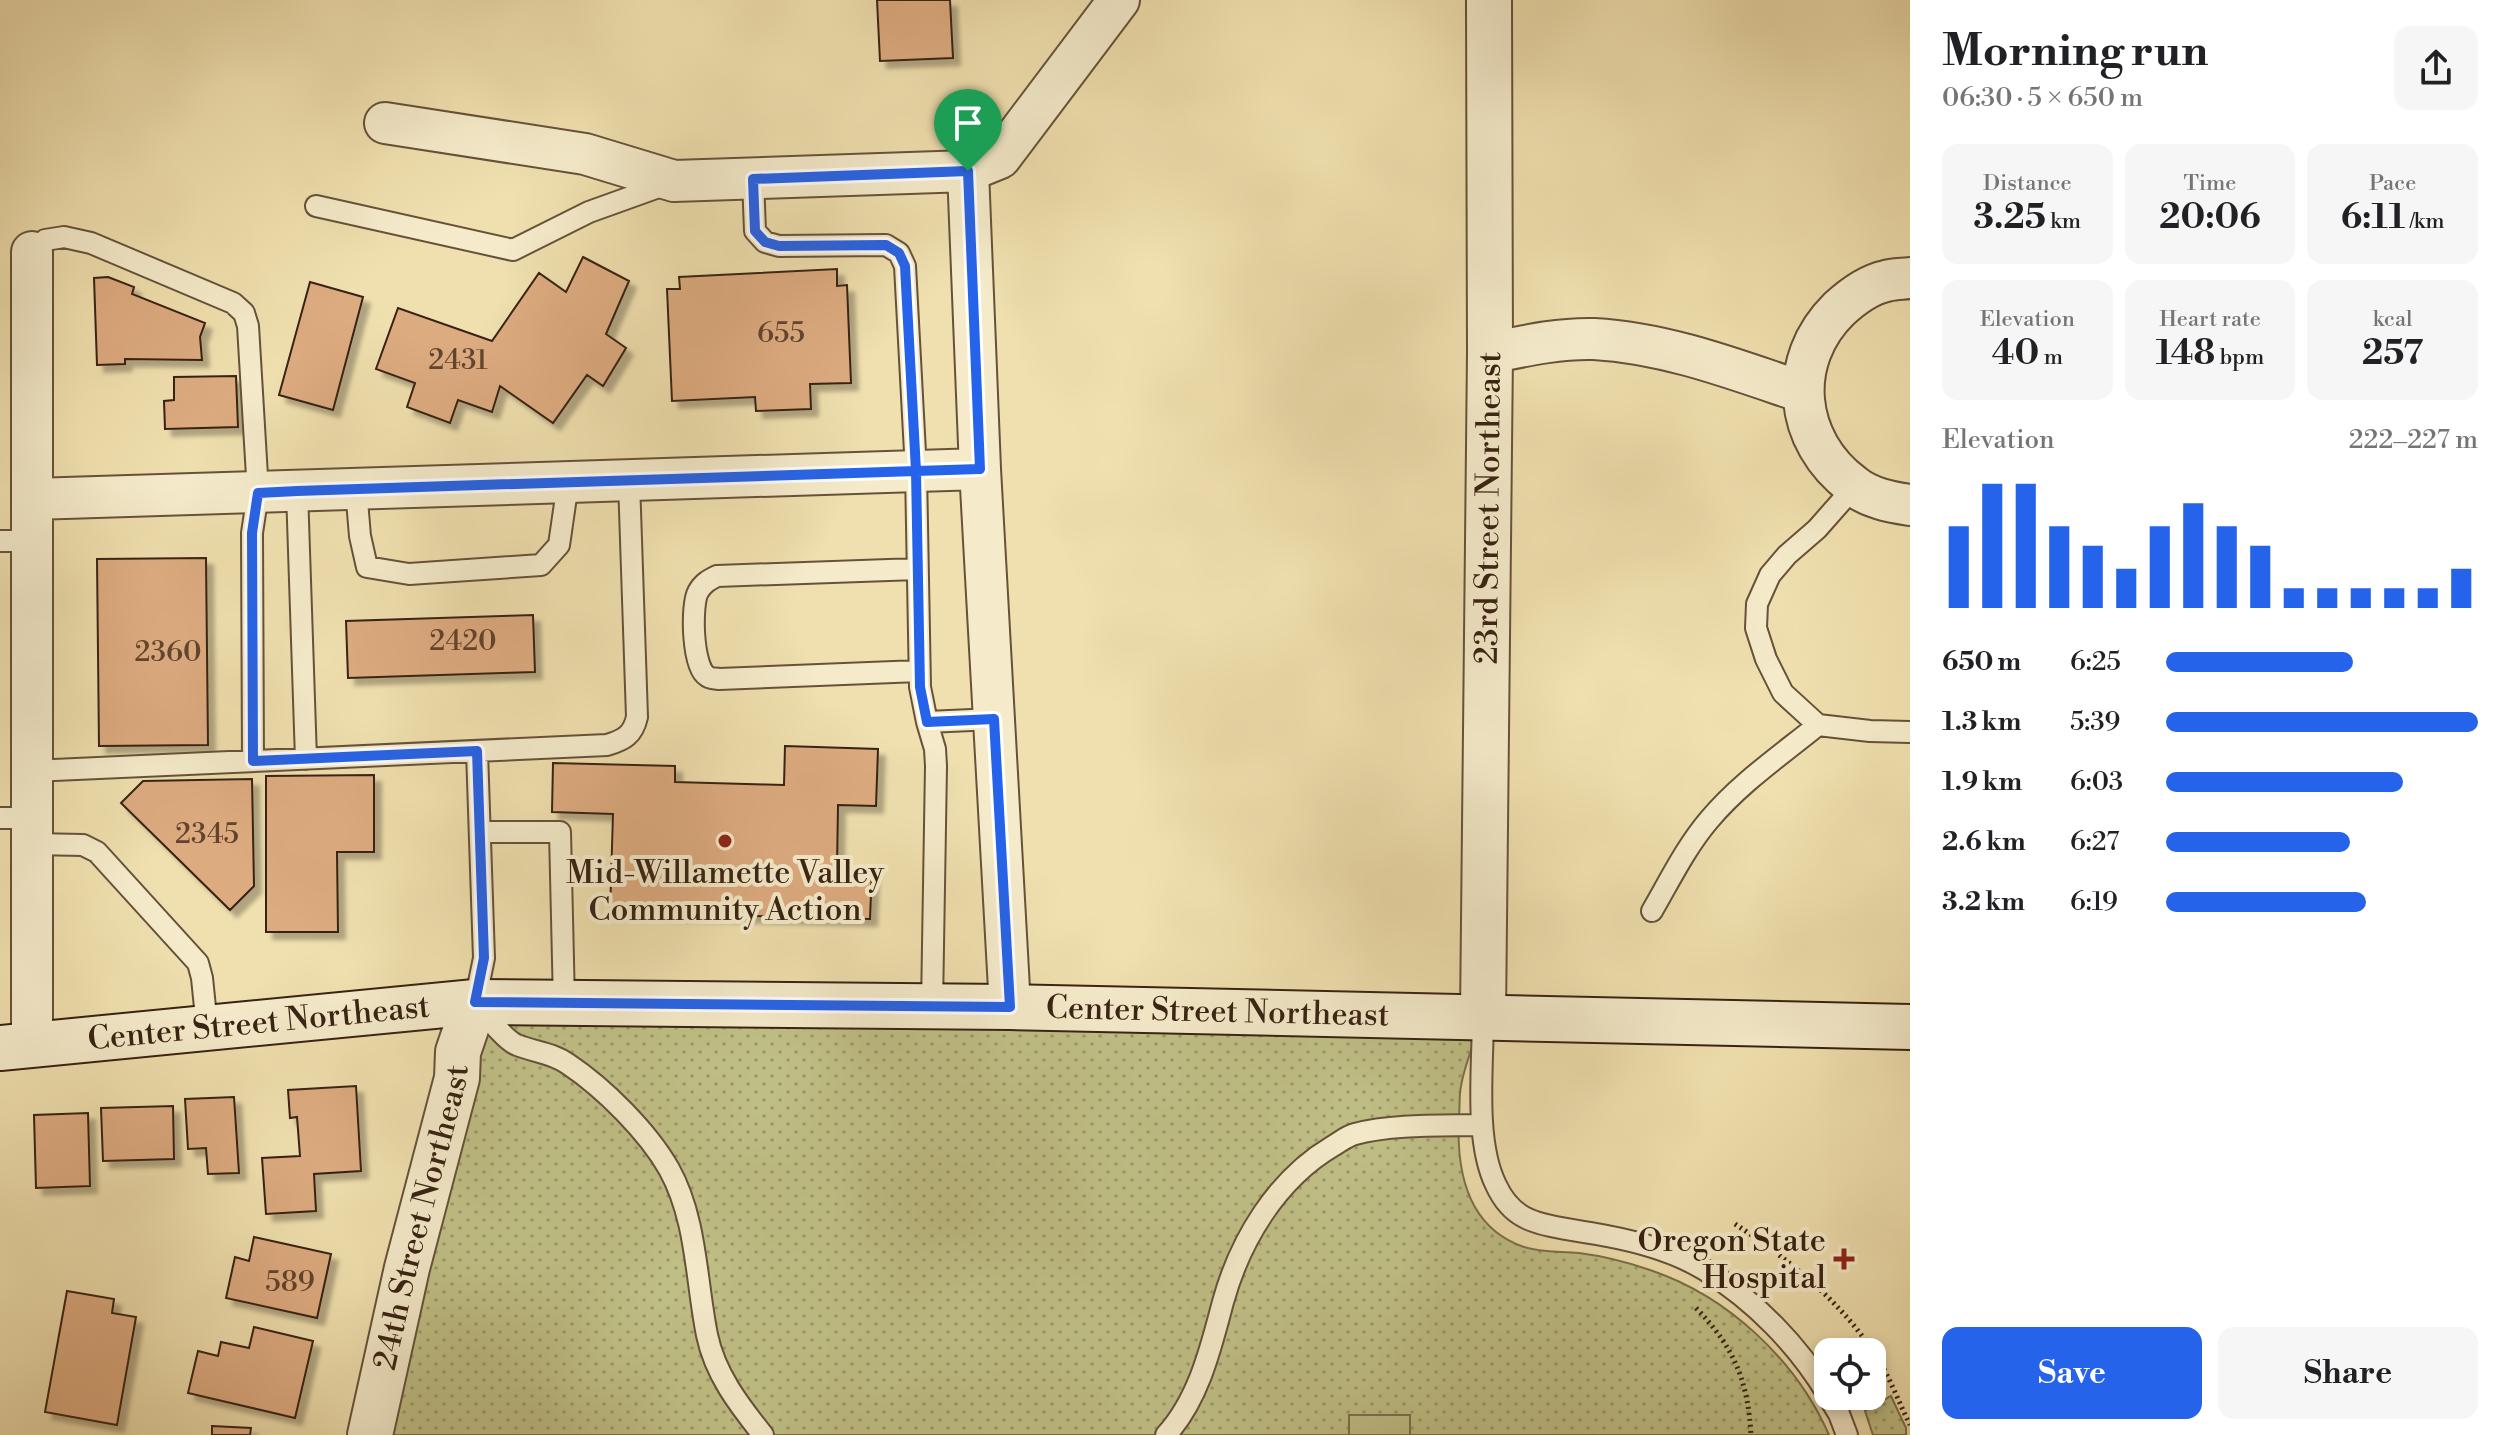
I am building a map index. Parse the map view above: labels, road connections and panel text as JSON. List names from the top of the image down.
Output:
{
  "streets": {
    "main road": ["23rd Street Northeast", "Center Street Northeast", "24th Street Northeast"]
  },
  "crossings": [
    ["23rd Street Northeast", "Center Street Northeast"],
    ["Center Street Northeast", "24th Street Northeast"]
  ],
  "places": {
    "other": ["Mid-Willamette Valley Community Action"],
    "health": ["Oregon State Hospital"]
  },
  "house_numbers": [
    "655",
    "2431",
    "2420",
    "2360",
    "2345",
    "589"
  ],
  "page": {
    "heading": ["Morning run", "06:30 · 5 × 650 m"],
    "stats": [
      ["Distance", "3.25 km"],
      ["Time", "20:06"],
      ["Pace", "6:11 /km"],
      ["Elevation", "40 m"],
      ["Heart rate", "148 bpm"],
      ["kcal", "257"]
    ],
    "chart": ["Elevation", "222–227 m"],
    "list": [
      {
        "name": "650 m",
        "note": "6:25"
      },
      {
        "name": "1.3 km",
        "note": "5:39"
      },
      {
        "name": "1.9 km",
        "note": "6:03"
      },
      {
        "name": "2.6 km",
        "note": "6:27"
      },
      {
        "name": "3.2 km",
        "note": "6:19"
      }
    ],
    "buttons": ["Save", "Share"]
  }
}
